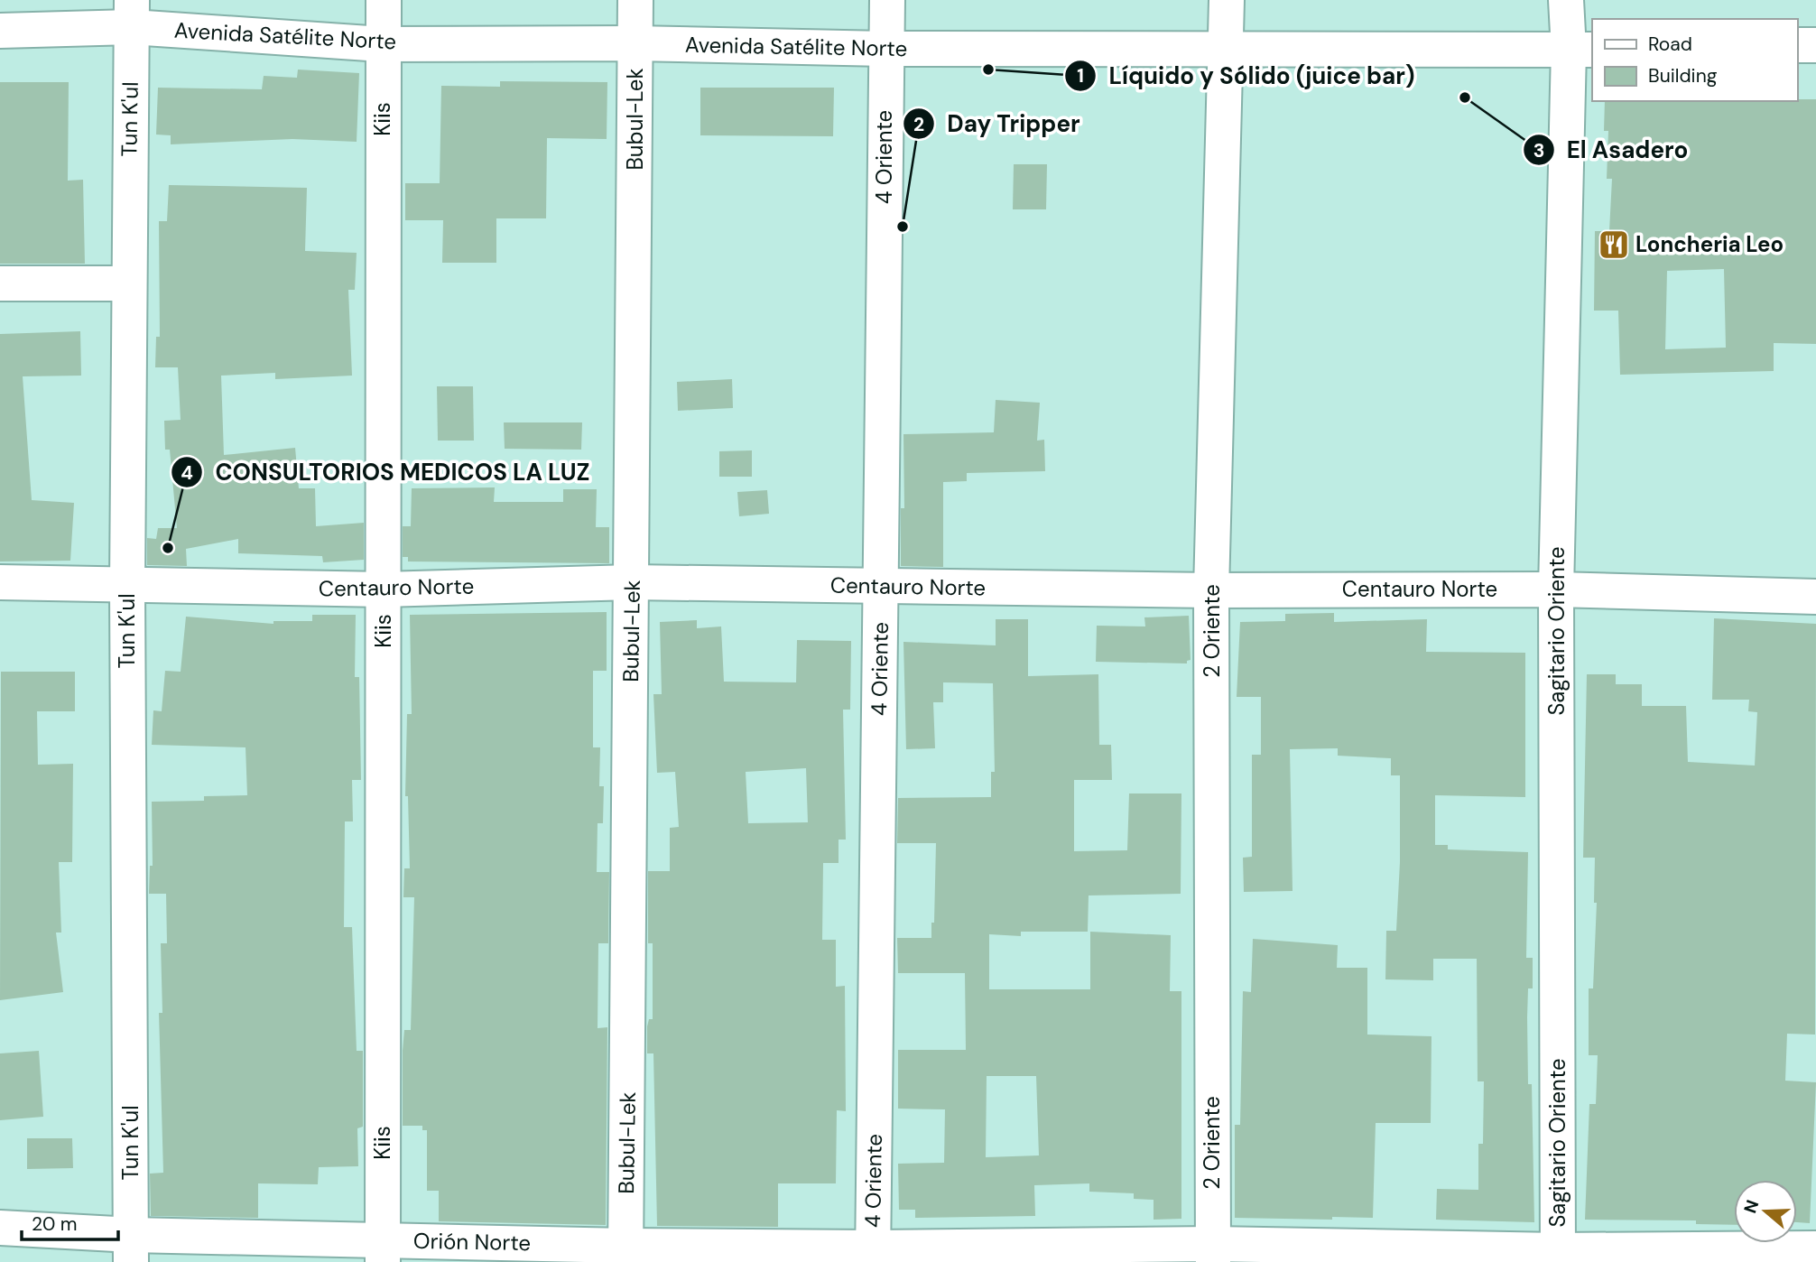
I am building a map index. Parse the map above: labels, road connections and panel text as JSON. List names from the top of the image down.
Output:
{
  "streets": {
    "street": [
      "Avenida Satélite Norte",
      "Tun K'ul",
      "Kiis",
      "Bubul-Lek",
      "4 Oriente",
      "Centauro Norte",
      "2 Oriente",
      "Sagitario Oriente",
      "Orión Norte"
    ]
  },
  "crossings": [
    ["Avenida Satélite Norte", "Tun K'ul"],
    ["Avenida Satélite Norte", "Kiis"],
    ["Avenida Satélite Norte", "Bubul-Lek"],
    ["Avenida Satélite Norte", "4 Oriente"],
    ["Avenida Satélite Norte", "2 Oriente"],
    ["Avenida Satélite Norte", "Sagitario Oriente"],
    ["Tun K'ul", "Centauro Norte"],
    ["Tun K'ul", "Orión Norte"],
    ["Kiis", "Centauro Norte"],
    ["Kiis", "Orión Norte"],
    ["Bubul-Lek", "Centauro Norte"],
    ["Bubul-Lek", "Orión Norte"],
    ["4 Oriente", "Centauro Norte"],
    ["4 Oriente", "Orión Norte"],
    ["Centauro Norte", "2 Oriente"],
    ["Centauro Norte", "Sagitario Oriente"],
    ["2 Oriente", "Orión Norte"],
    ["Sagitario Oriente", "Orión Norte"]
  ],
  "places": {
    "other": [
      "Líquido y Sólido (juice bar)",
      "El Asadero",
      "Day Tripper",
      "CONSULTORIOS MEDICOS LA LUZ"
    ],
    "restaurant": ["Loncheria Leo"]
  },
  "legend": ["Road", "Building"],
  "scale_bar": "20 m",
  "north": "left"
}
